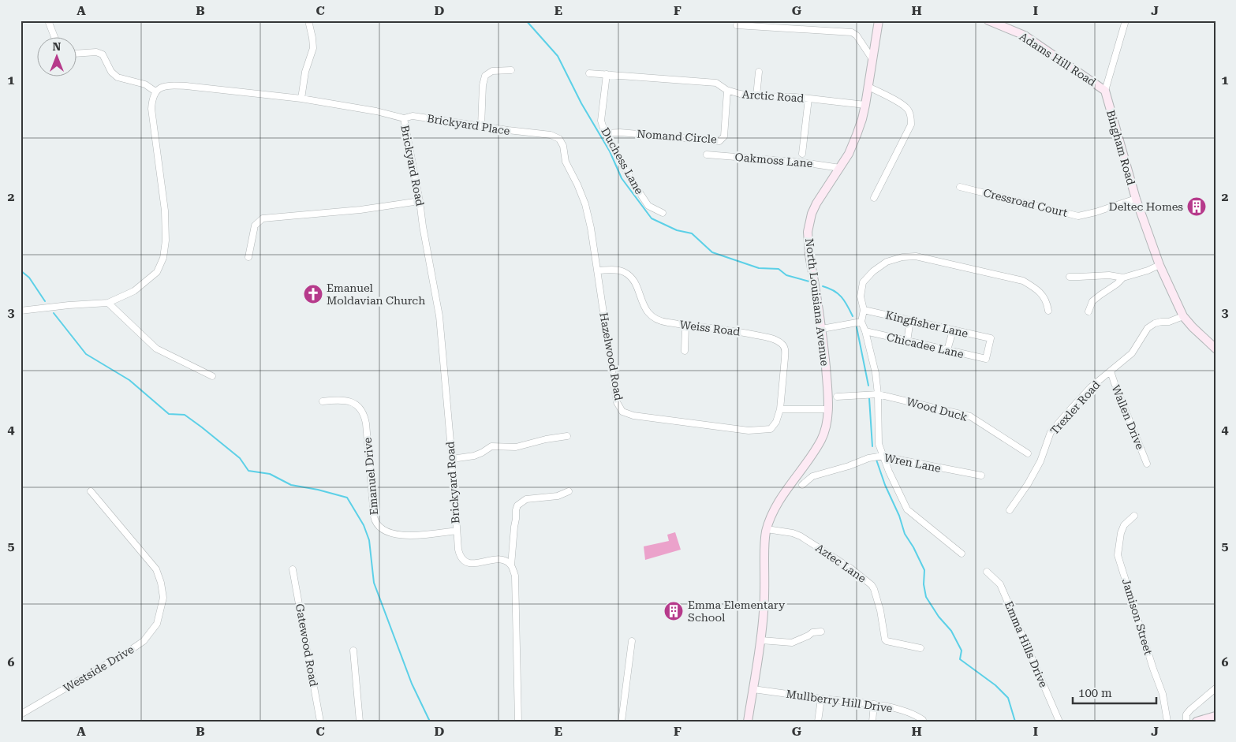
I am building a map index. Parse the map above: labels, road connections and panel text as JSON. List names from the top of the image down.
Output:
{
  "streets": {
    "street": [
      "Adams Hill Road",
      "Arctic Road",
      "Brickyard Place",
      "Nomand Circle",
      "Bingham Road",
      "Oakmoss Lane",
      "Duchess Lane",
      "Brickyard Road",
      "Cressroad Court",
      "North Louisiana Avenue",
      "Kingfisher Lane",
      "Weiss Road",
      "Chicadee Lane",
      "Hazelwood Road",
      "Trexler Road",
      "Wood Duck",
      "Wallen Drive",
      "Wren Lane",
      "Emanuel Drive",
      "Aztec Lane",
      "Jamison Street",
      "Emma Hills Drive",
      "Gatewood Road",
      "Westside Drive",
      "Mullberry Hill Drive"
    ]
  },
  "crossings": [
    ["Adams Hill Road", "Bingham Road"],
    ["Arctic Road", "Nomand Circle"],
    ["Arctic Road", "Duchess Lane"],
    ["Arctic Road", "North Louisiana Avenue"],
    ["Brickyard Place", "Brickyard Road"],
    ["Brickyard Place", "Hazelwood Road"],
    ["Nomand Circle", "Duchess Lane"],
    ["Bingham Road", "Cressroad Court"],
    ["Bingham Road", "Trexler Road"],
    ["Oakmoss Lane", "North Louisiana Avenue"],
    ["Brickyard Road", "Emanuel Drive"],
    ["North Louisiana Avenue", "Aztec Lane"],
    ["North Louisiana Avenue", "Mullberry Hill Drive"],
    ["Kingfisher Lane", "Chicadee Lane"],
    ["Weiss Road", "Hazelwood Road"],
    ["Trexler Road", "Wallen Drive"]
  ],
  "places": {
    "building": ["Deltec Homes", "Emma Elementary School"],
    "church": ["Emanuel Moldavian Church"]
  },
  "scale_bar": "100 m",
  "north": "top",
  "grid": {
    "columns": [
      "A",
      "B",
      "C",
      "D",
      "E",
      "F",
      "G",
      "H",
      "I",
      "J"
    ],
    "rows": [
      "1",
      "2",
      "3",
      "4",
      "5",
      "6"
    ]
  }
}
